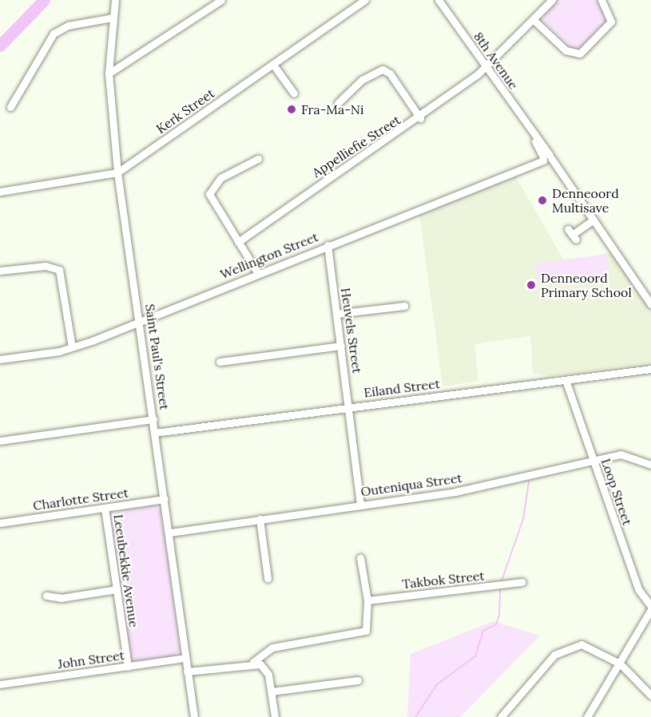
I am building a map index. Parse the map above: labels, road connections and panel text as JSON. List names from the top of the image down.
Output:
{
  "streets": {
    "street": [
      "8th Avenue",
      "Kerk Street",
      "Appelliefie Street",
      "Wellington Street",
      "Heuvels Street",
      "Saint Paul's Street",
      "Eiland Street",
      "Outeniqua Street",
      "Loop Street",
      "Charlotte Street",
      "Leeubekkie Avenue",
      "Takbok Street",
      "John Street"
    ]
  },
  "crossings": [
    ["8th Avenue", "Appelliefie Street"],
    ["8th Avenue", "Wellington Street"],
    ["Kerk Street", "Saint Paul's Street"],
    ["Wellington Street", "Heuvels Street"],
    ["Wellington Street", "Saint Paul's Street"],
    ["Heuvels Street", "Eiland Street"],
    ["Heuvels Street", "Outeniqua Street"],
    ["Saint Paul's Street", "Eiland Street"],
    ["Saint Paul's Street", "Outeniqua Street"],
    ["Saint Paul's Street", "Charlotte Street"],
    ["Saint Paul's Street", "John Street"],
    ["Eiland Street", "Loop Street"],
    ["Outeniqua Street", "Loop Street"],
    ["Charlotte Street", "Leeubekkie Avenue"],
    ["Leeubekkie Avenue", "John Street"]
  ],
  "places": ["Fra-Ma-Ni", "Denneoord Multisave", "Denneoord Primary School"]
}
